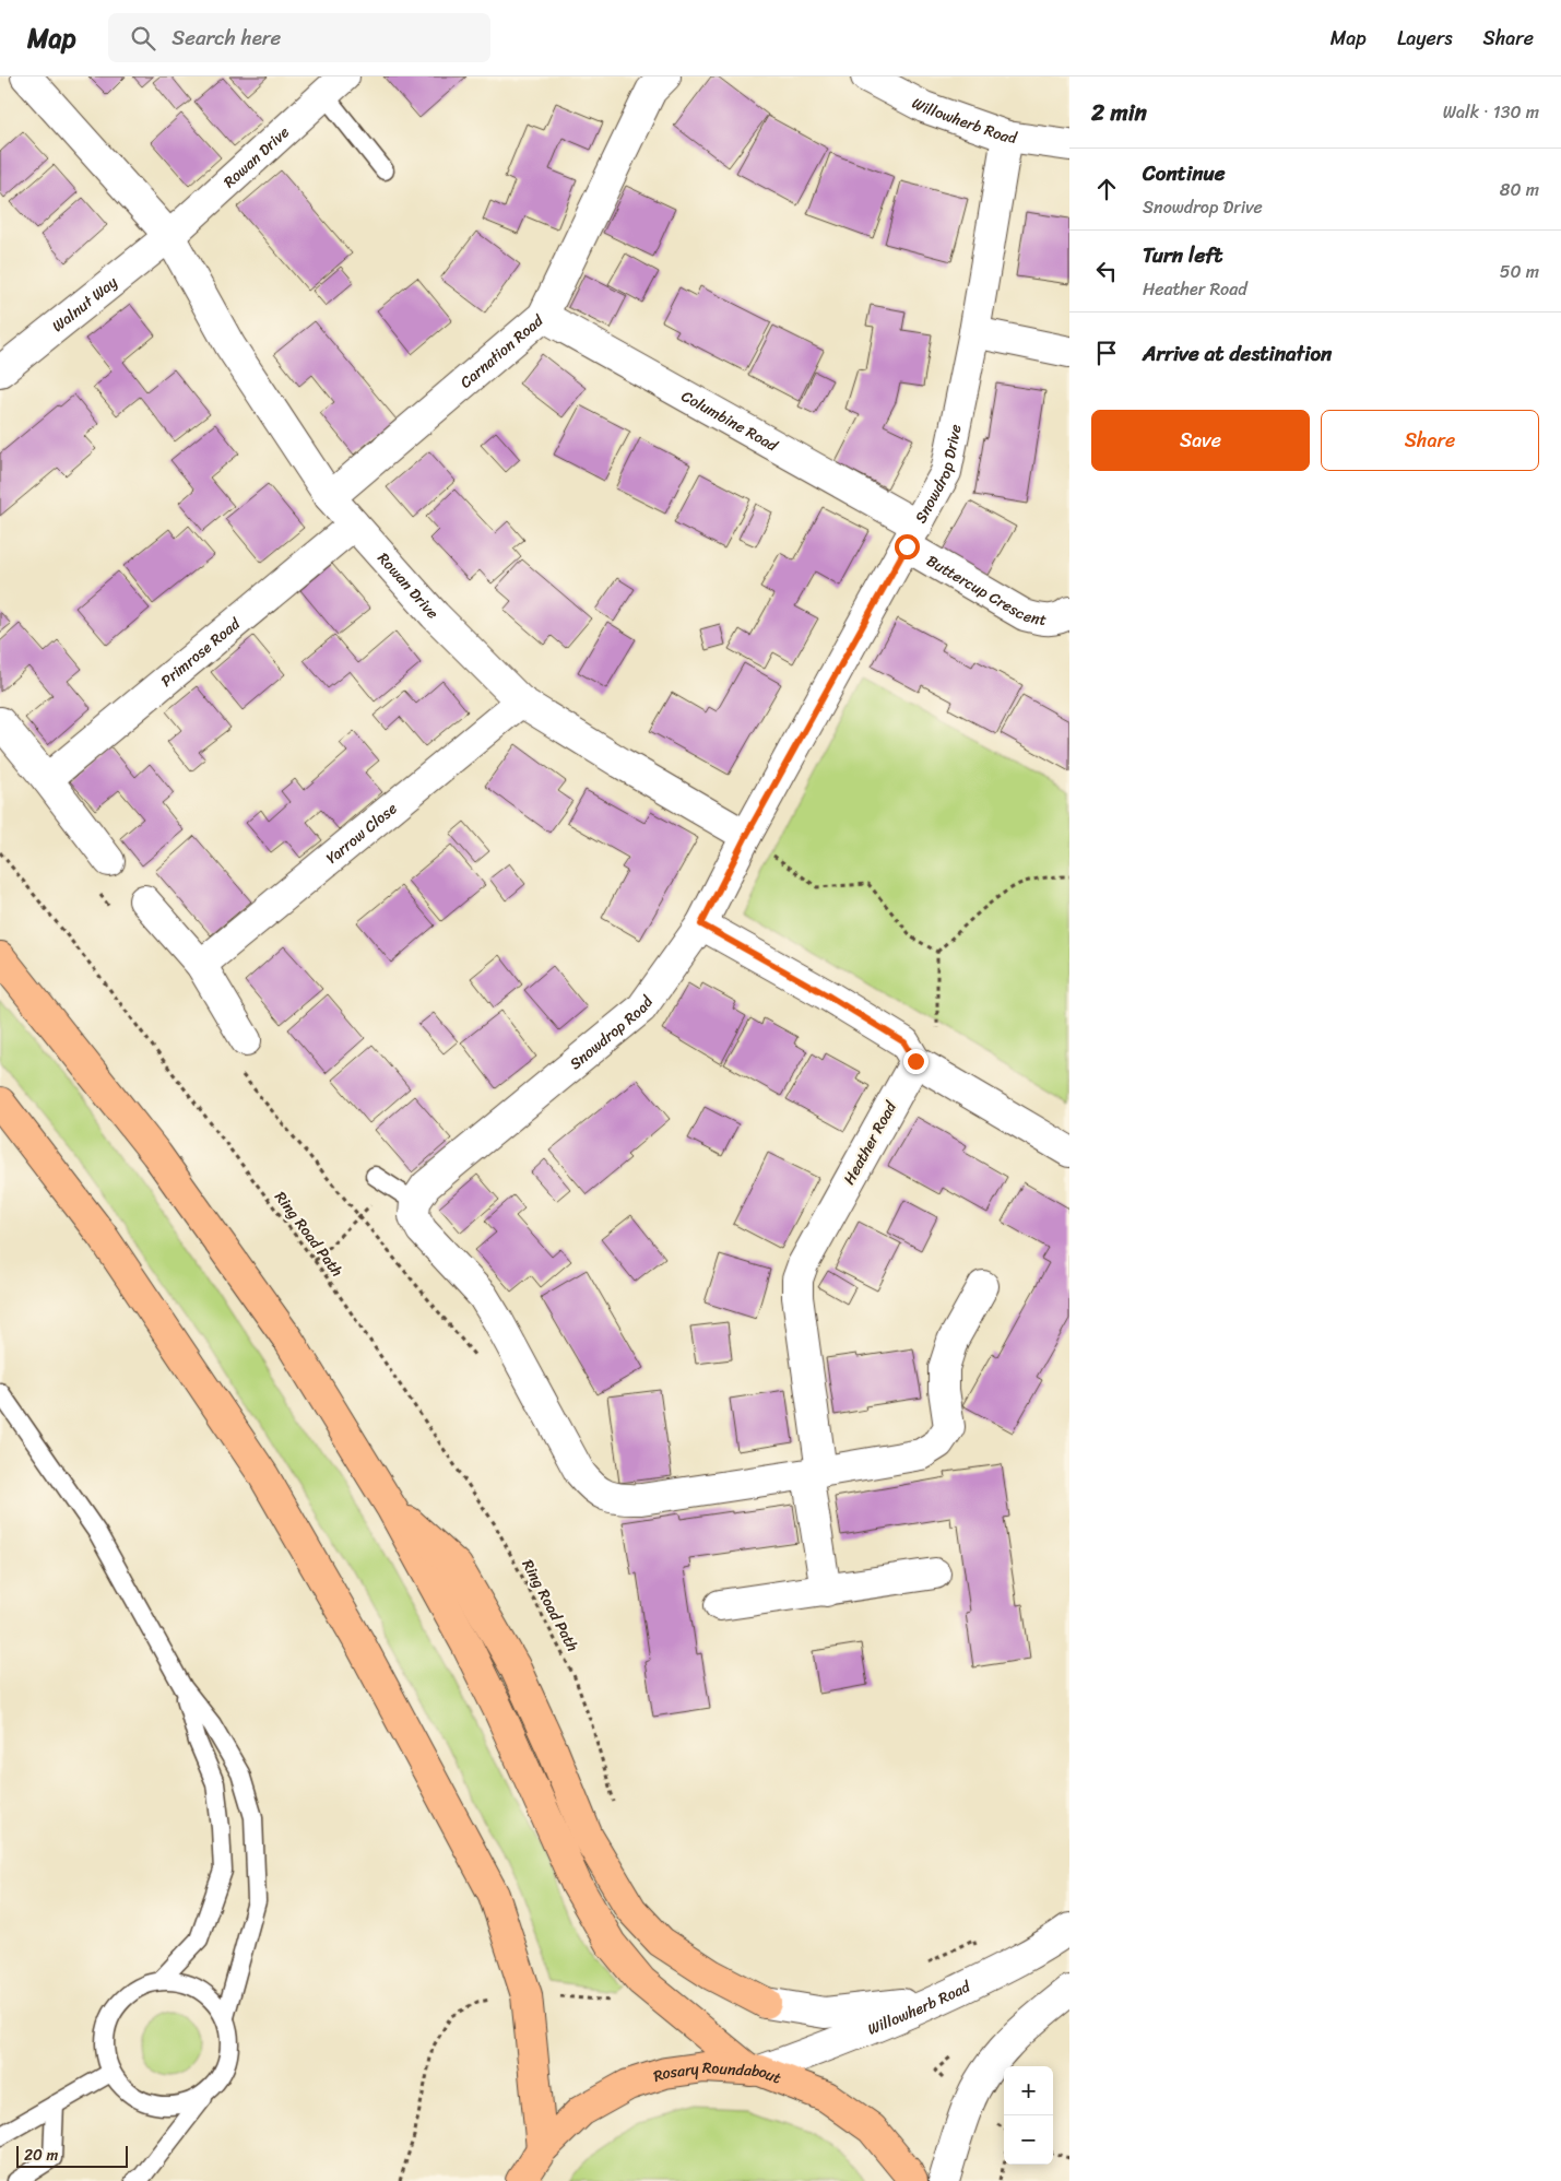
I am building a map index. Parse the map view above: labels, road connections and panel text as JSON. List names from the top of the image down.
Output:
{
  "streets": {
    "highway": ["Rosary Roundabout"],
    "street": [
      "Willowherb Road",
      "Rowan Drive",
      "Walnut Way",
      "Carnation Road",
      "Columbine Road",
      "Snowdrop Drive",
      "Buttercup Crescent",
      "Primrose Road",
      "Yarrow Close",
      "Snowdrop Road",
      "Heather Road"
    ],
    "path": ["Ring Road Path"]
  },
  "crossings": [
    ["Willowherb Road", "Snowdrop Drive"],
    ["Willowherb Road", "Rosary Roundabout"],
    ["Rowan Drive", "Walnut Way"],
    ["Rowan Drive", "Carnation Road"],
    ["Rowan Drive", "Snowdrop Drive"],
    ["Rowan Drive", "Primrose Road"],
    ["Rowan Drive", "Yarrow Close"],
    ["Carnation Road", "Columbine Road"],
    ["Columbine Road", "Snowdrop Drive"],
    ["Columbine Road", "Buttercup Crescent"],
    ["Snowdrop Drive", "Buttercup Crescent"],
    ["Snowdrop Drive", "Snowdrop Road"]
  ],
  "scale_bar": "20 m",
  "page": {
    "header": "Map",
    "search": "Search here",
    "nav": ["Map", "Layers", "Share"],
    "heading": ["2 min", "Walk · 130 m"],
    "list": [
      ["Continue", "Snowdrop Drive", "80 m"],
      ["Turn left", "Heather Road", "50 m"],
      "Arrive at destination"
    ],
    "buttons": ["Save", "Share"],
    "map_buttons": ["+", "−"],
    "scale": "20 m"
  }
}
